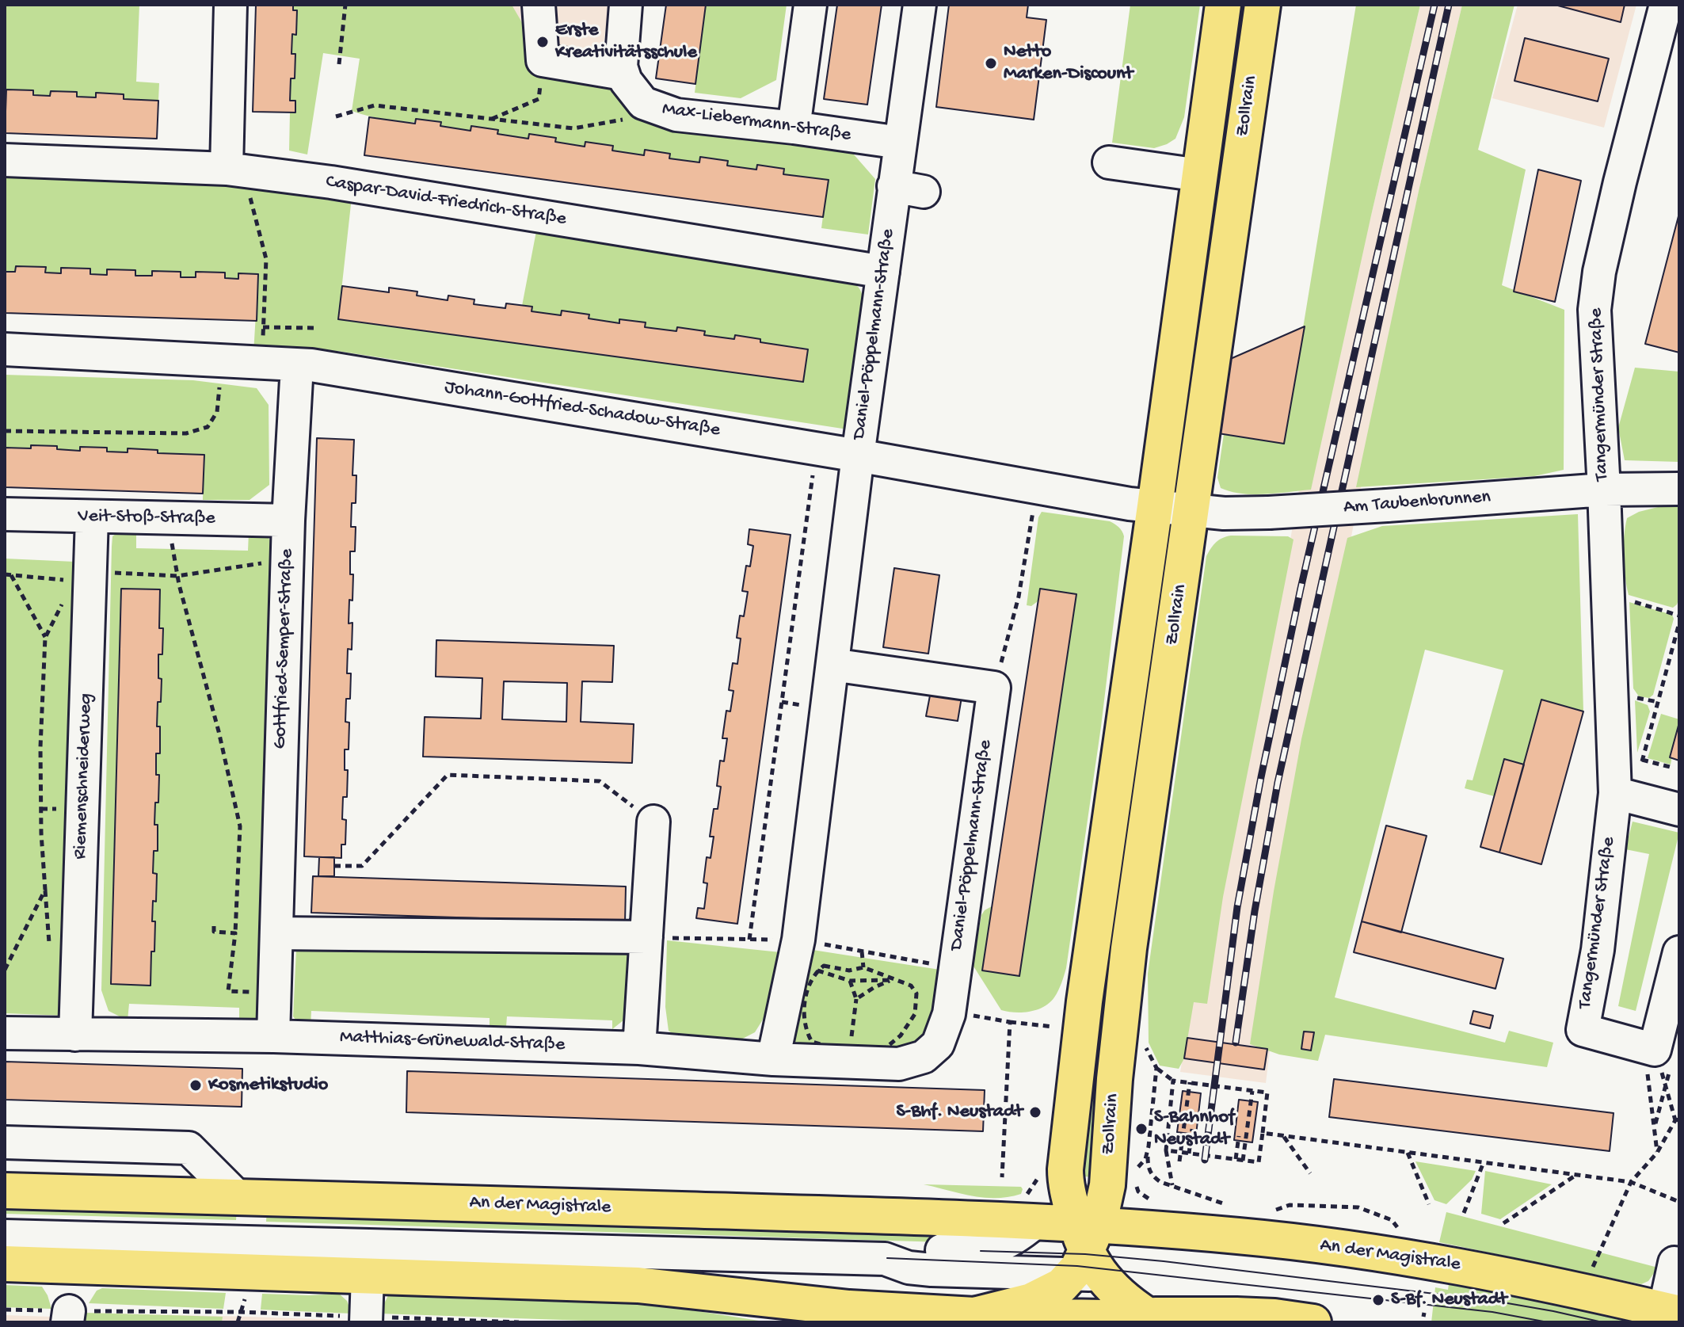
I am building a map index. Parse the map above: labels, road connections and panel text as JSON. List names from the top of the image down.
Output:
{
  "streets": {
    "main road": ["Zollrain", "An der Magistrale"],
    "street": [
      "Max-Liebermann-Straße",
      "Caspar-David-Friedrich-Straße",
      "Daniel-Pöppelmann-Straße",
      "Tangermünder Straße",
      "Johann-Gottfried-Schadow-Straße",
      "Am Taubenbrunnen",
      "Veit-Stoß-Straße",
      "Gottfried-Semper-Straße",
      "Riemenschneiderweg",
      "Matthias-Grünewald-Straße"
    ]
  },
  "crossings": [
    ["Zollrain", "Johann-Gottfried-Schadow-Straße"],
    ["Zollrain", "Am Taubenbrunnen"],
    ["Zollrain", "An der Magistrale"],
    ["Max-Liebermann-Straße", "Daniel-Pöppelmann-Straße"],
    ["Caspar-David-Friedrich-Straße", "Daniel-Pöppelmann-Straße"],
    ["Daniel-Pöppelmann-Straße", "Johann-Gottfried-Schadow-Straße"],
    ["Daniel-Pöppelmann-Straße", "Matthias-Grünewald-Straße"],
    ["Tangermünder Straße", "Am Taubenbrunnen"],
    ["Johann-Gottfried-Schadow-Straße", "Am Taubenbrunnen"],
    ["Johann-Gottfried-Schadow-Straße", "Gottfried-Semper-Straße"],
    ["Veit-Stoß-Straße", "Gottfried-Semper-Straße"],
    ["Veit-Stoß-Straße", "Riemenschneiderweg"],
    ["Gottfried-Semper-Straße", "Matthias-Grünewald-Straße"],
    ["Riemenschneiderweg", "Matthias-Grünewald-Straße"]
  ],
  "places": [
    "Erste Kreativitätsschule",
    "Netto Marken-Discount",
    "Kosmetikstudio",
    "S-Bhf. Neustadt",
    "S-Bahnhof Neustadt",
    "S-Bf. Neustadt"
  ]
}
